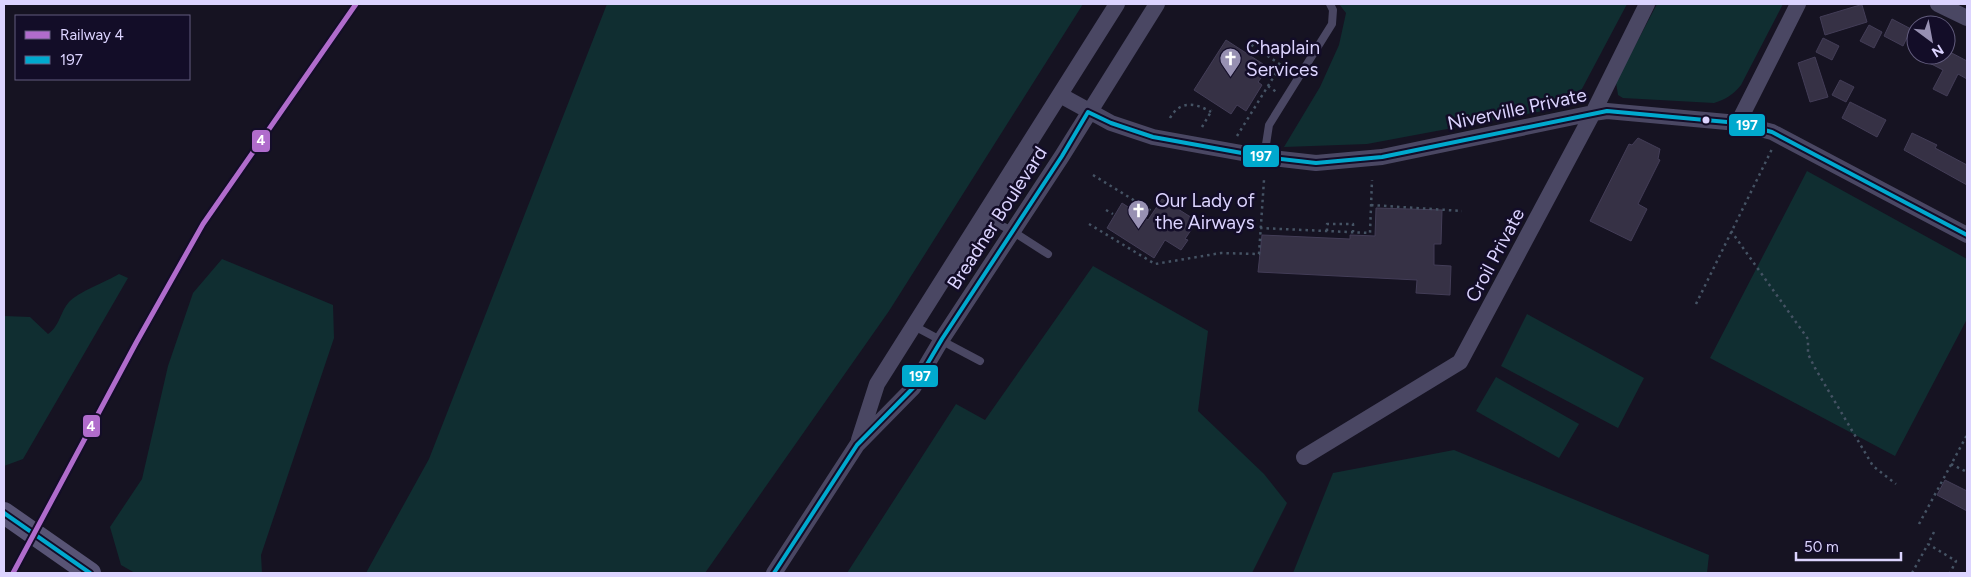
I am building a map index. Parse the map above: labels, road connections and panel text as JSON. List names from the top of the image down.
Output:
{
  "streets": {
    "street": ["Niverville Private", "Breadner Boulevard", "Croil Private"]
  },
  "crossings": [
    ["Niverville Private", "Breadner Boulevard"],
    ["Niverville Private", "Croil Private"]
  ],
  "places": {
    "church": ["Chaplain Services", "Our Lady of the Airways"]
  },
  "lines": ["rail line 4", "transit line 197"],
  "legend": ["Railway 4", "197"],
  "scale_bar": "50 m",
  "north": "bottom right"
}
